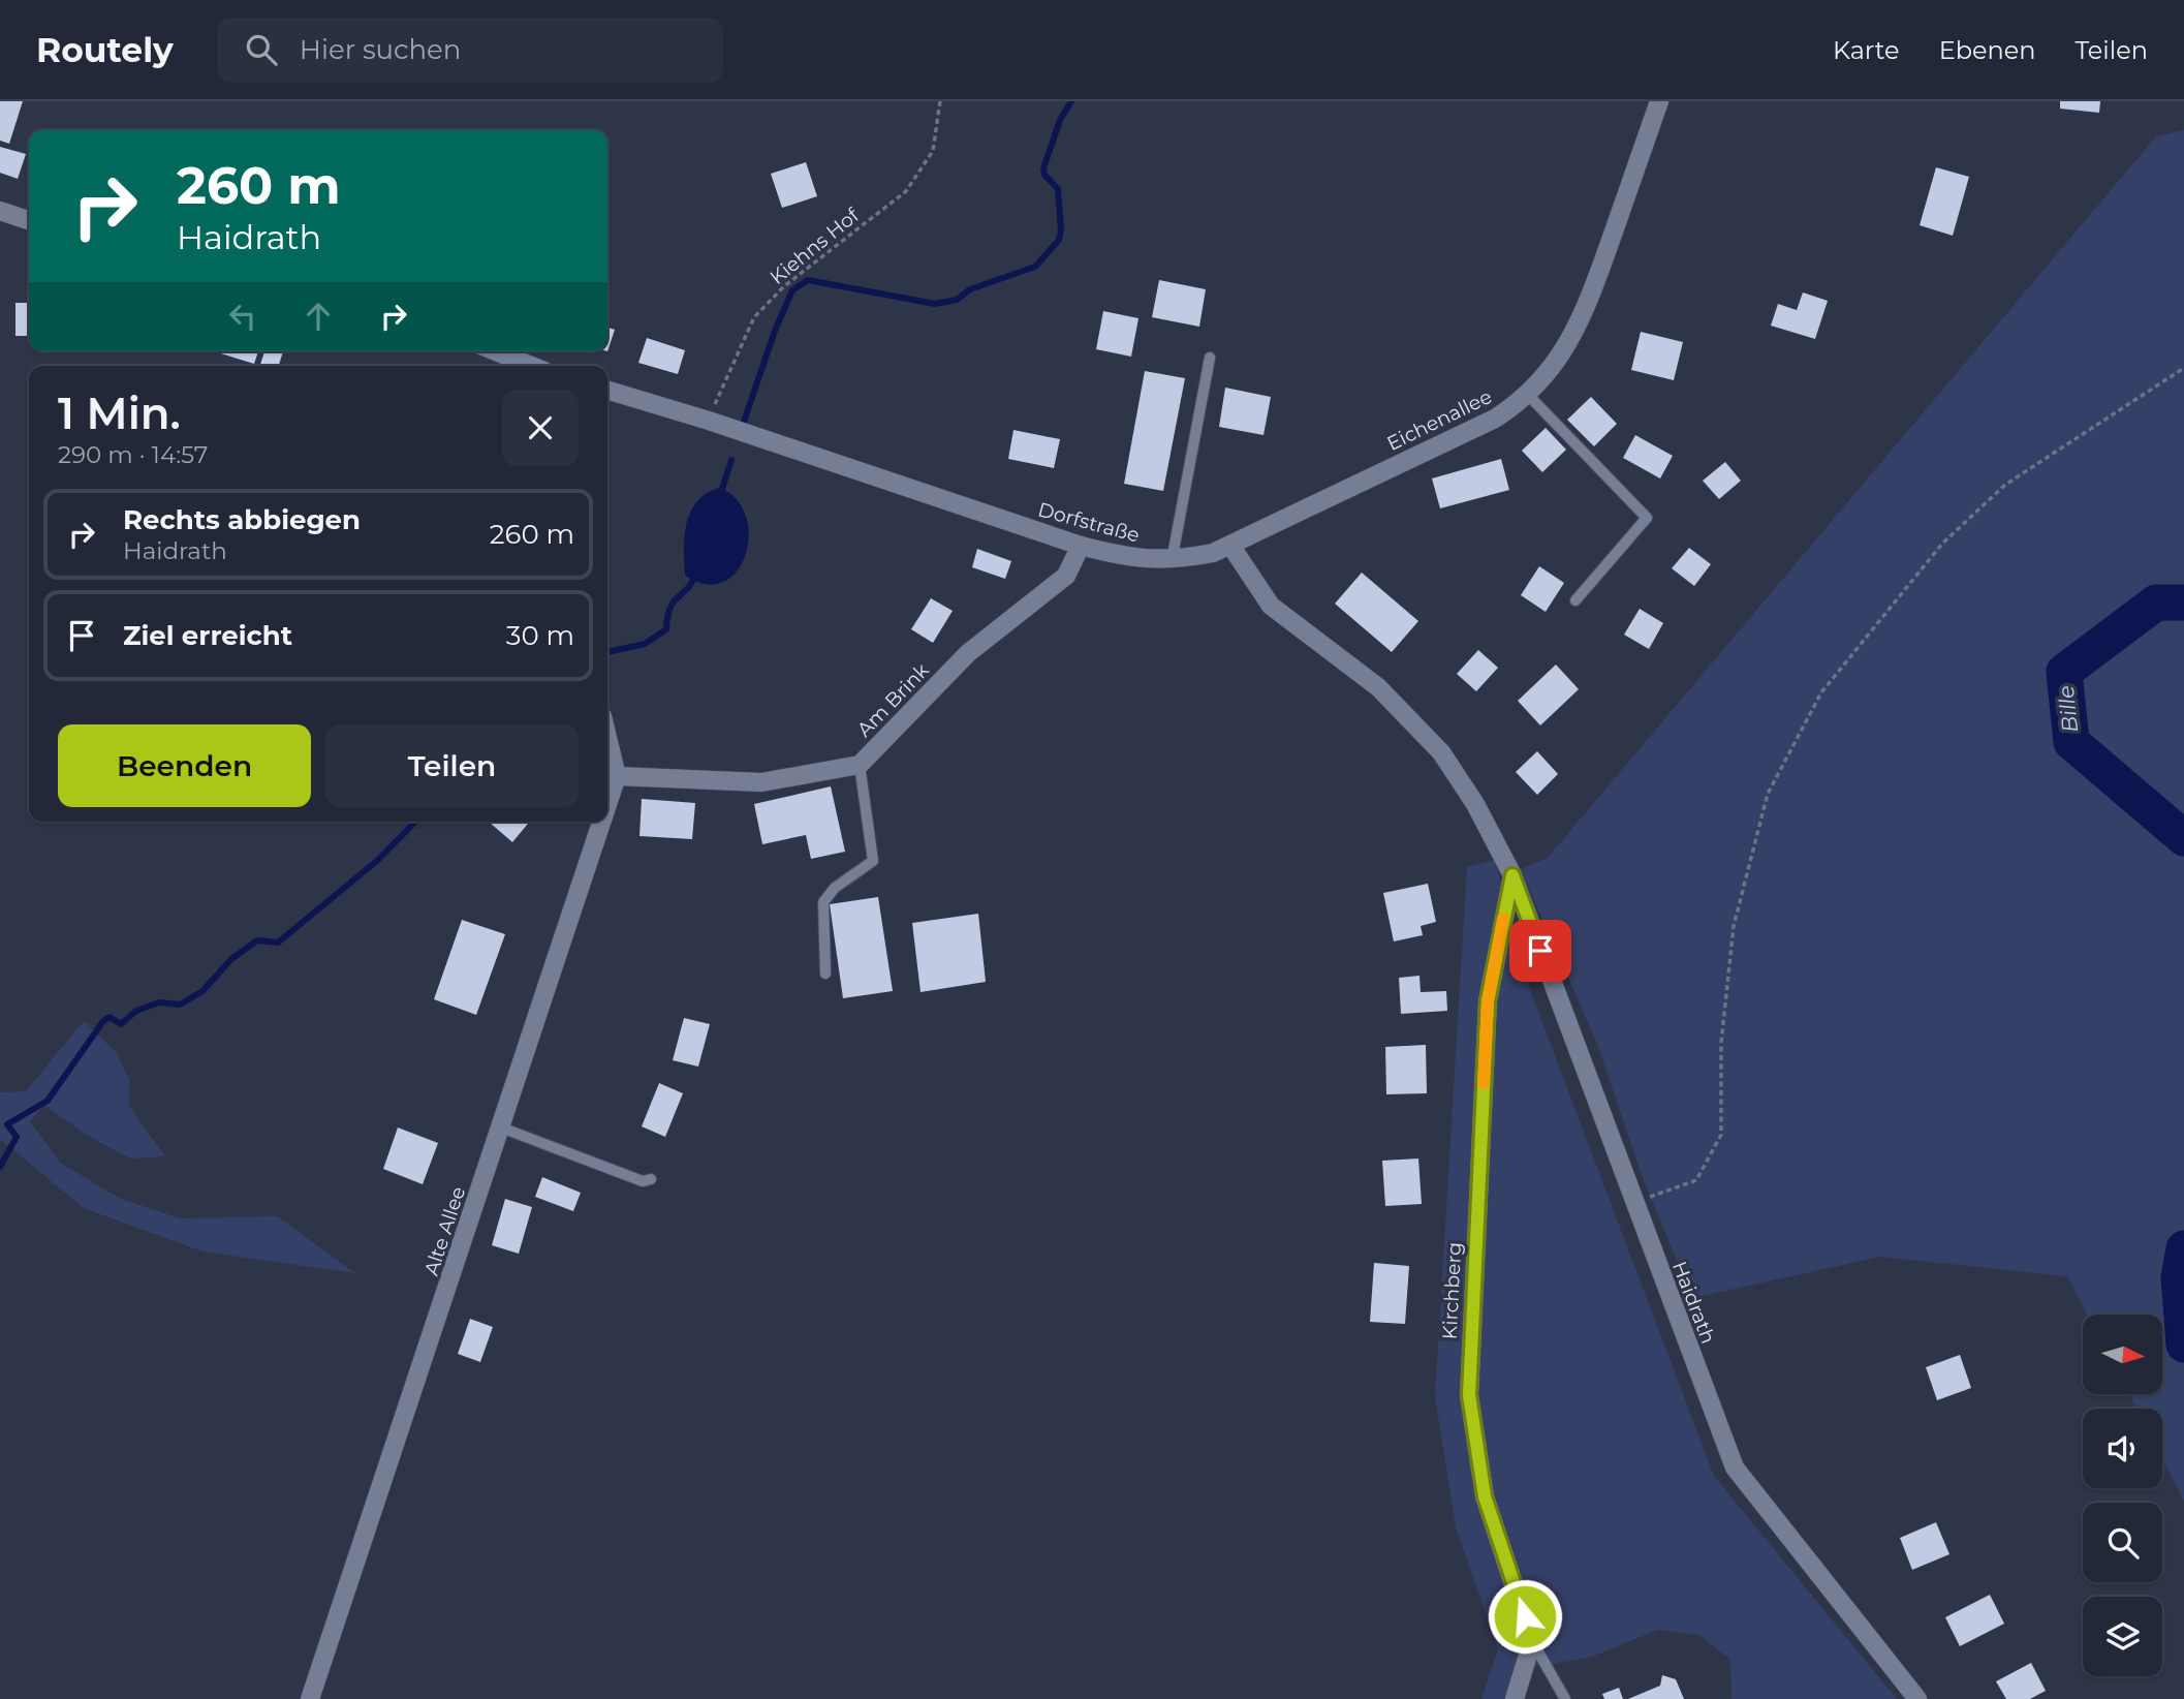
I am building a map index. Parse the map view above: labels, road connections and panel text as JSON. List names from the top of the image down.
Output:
{
  "streets": {
    "street": [
      "Eichenallee",
      "Dorfstraße",
      "Am Brink",
      "Alte Allee",
      "Kirchberg",
      "Haidrath"
    ],
    "path": ["Kiehns Hof"]
  },
  "crossings": [
    ["Kiehns Hof", "Dorfstraße"],
    ["Eichenallee", "Dorfstraße"],
    ["Dorfstraße", "Am Brink"],
    ["Am Brink", "Alte Allee"],
    ["Kirchberg", "Haidrath"]
  ],
  "water": ["Bille"],
  "north": "right",
  "page": {
    "header": "Routely",
    "search": "Hier suchen",
    "nav": ["Karte", "Ebenen", "Teilen"],
    "turn": ["260 m", "Haidrath"],
    "heading": ["1 Min.", "290 m · 14:57"],
    "list": [
      {
        "name": "Rechts abbiegen",
        "note": "Haidrath",
        "value": "260 m"
      },
      {
        "name": "Ziel erreicht",
        "value": "30 m"
      }
    ],
    "buttons": ["Beenden", "Teilen"]
  }
}
